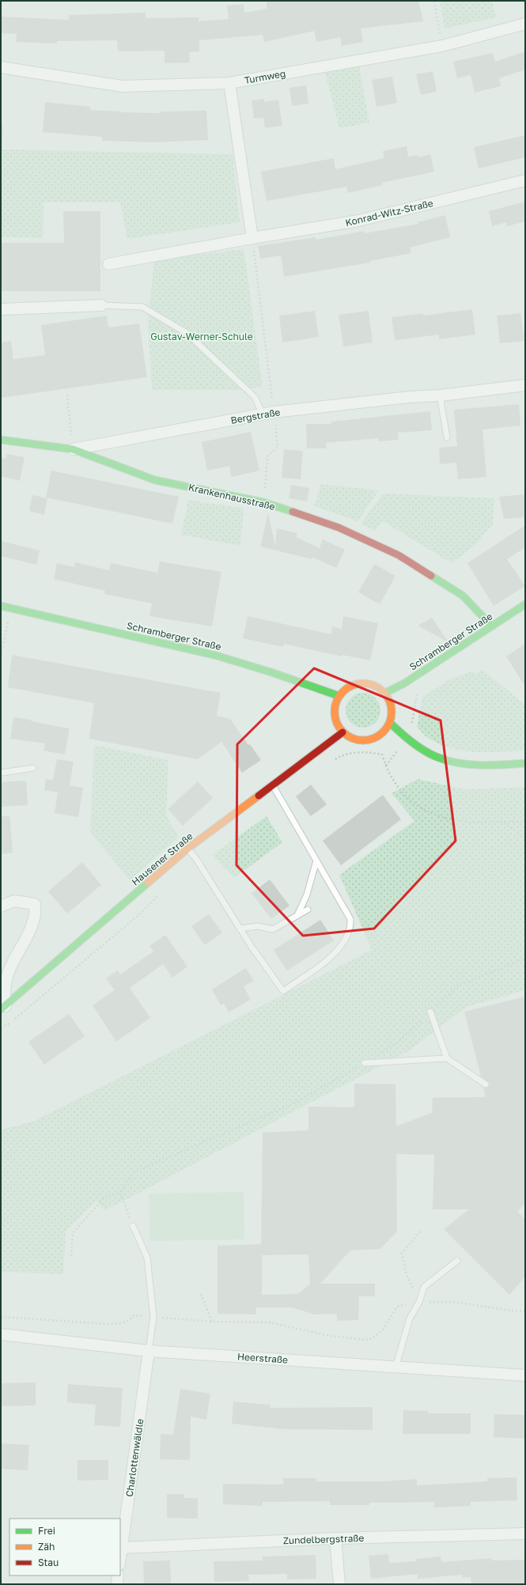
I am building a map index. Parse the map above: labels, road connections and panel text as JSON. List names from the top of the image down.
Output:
{
  "streets": {
    "street": [
      "Turmweg",
      "Konrad-Witz-Straße",
      "Bergstraße",
      "Krankenhausstraße",
      "Schramberger Straße",
      "Hausener Straße",
      "Heerstraße",
      "Charlottenwäldle",
      "Zundelbergstraße"
    ]
  },
  "crossings": [
    ["Bergstraße", "Krankenhausstraße"],
    ["Krankenhausstraße", "Schramberger Straße"],
    ["Schramberger Straße", "Hausener Straße"],
    ["Heerstraße", "Charlottenwäldle"],
    ["Charlottenwäldle", "Zundelbergstraße"]
  ],
  "parks": ["Gustav-Werner-Schule"],
  "legend": ["Frei", "Zäh", "Stau"]
}
